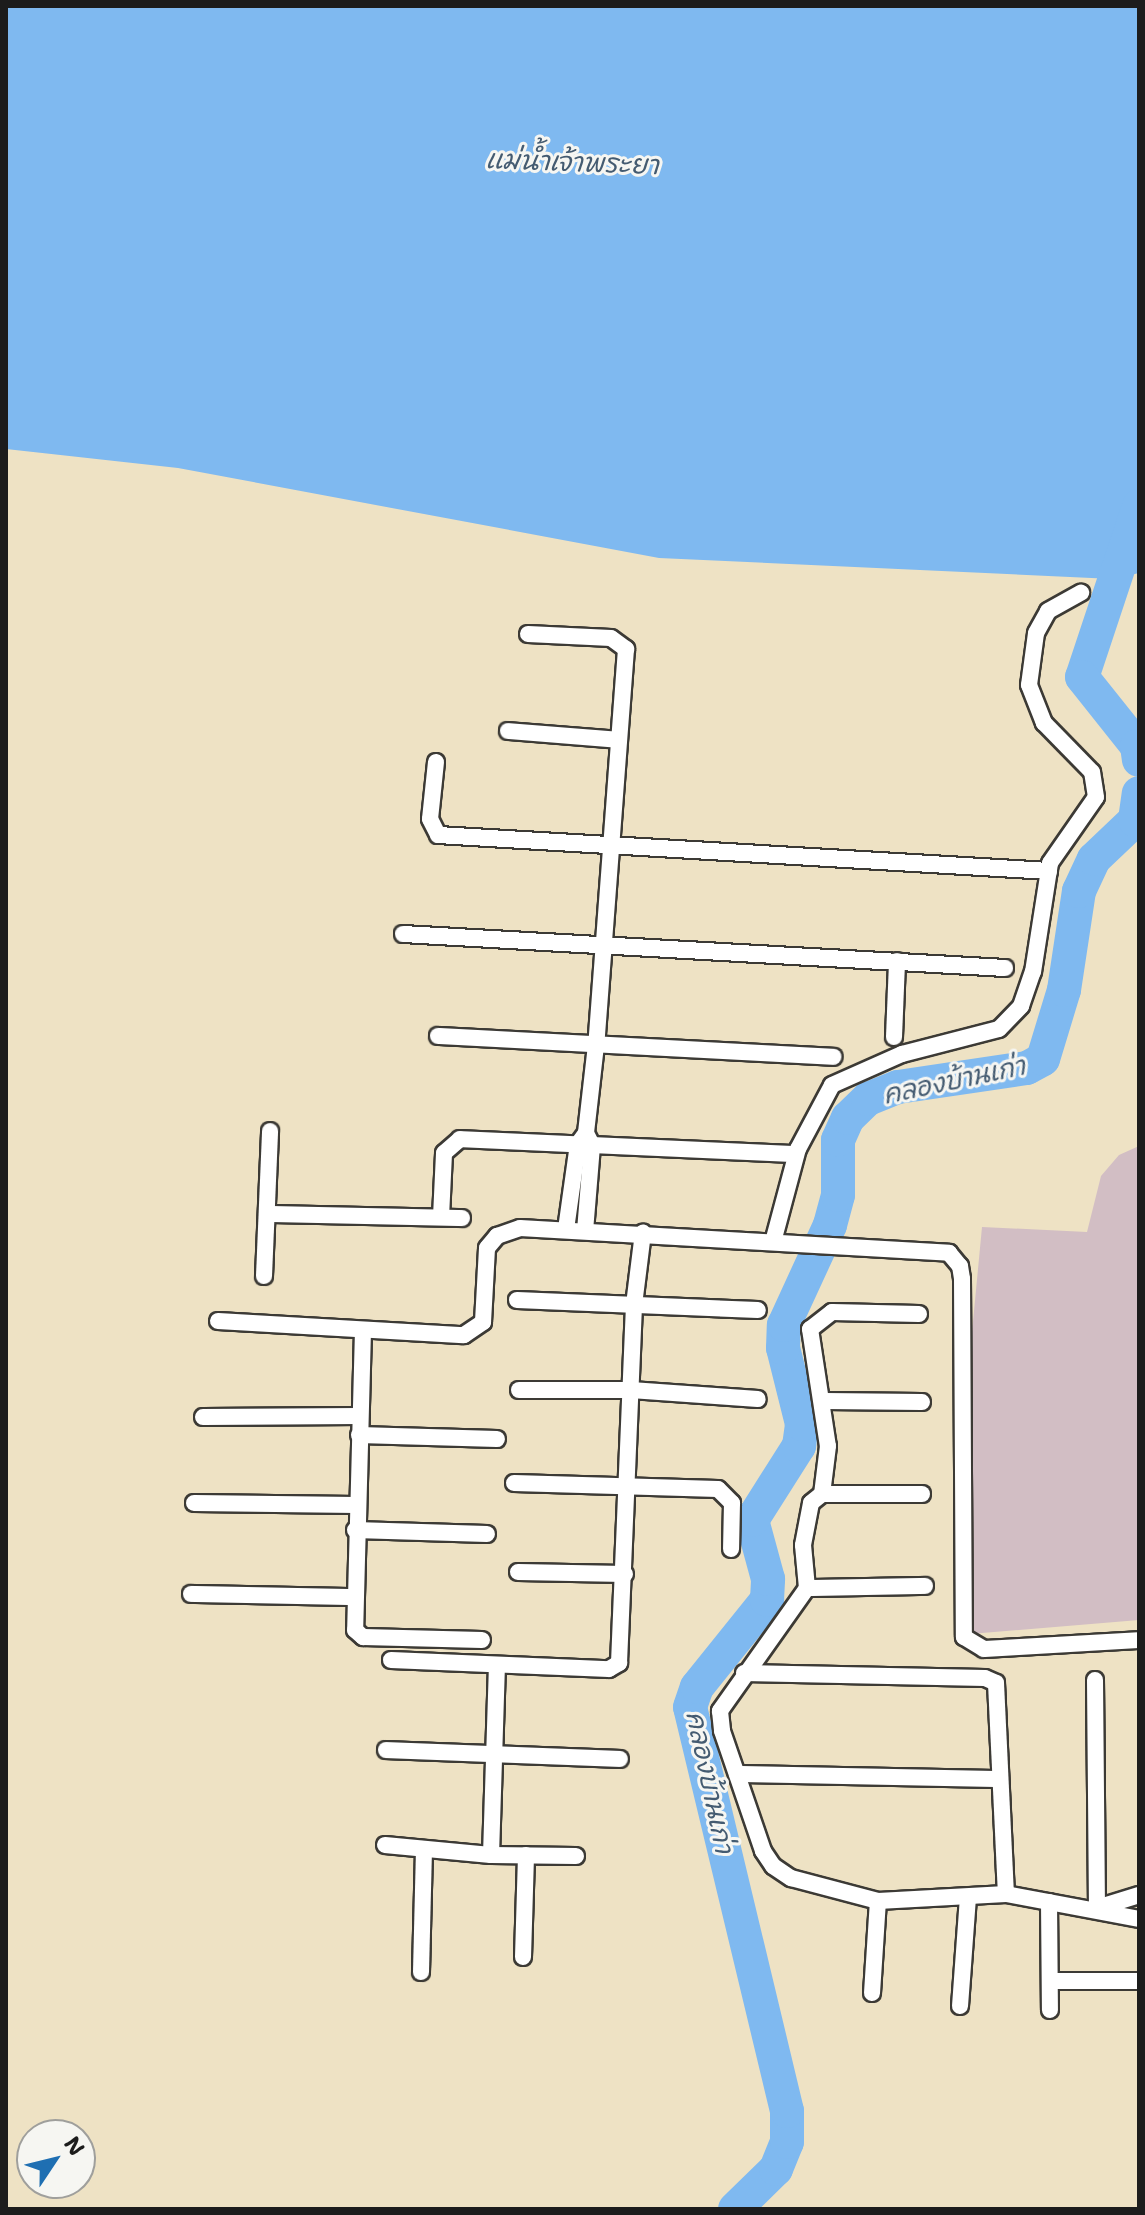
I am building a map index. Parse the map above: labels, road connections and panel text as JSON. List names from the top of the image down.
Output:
{
  "water": ["แม่น้ำเจ้าพระยา", "คลองบ้านเก่า"],
  "north": "top right"
}
